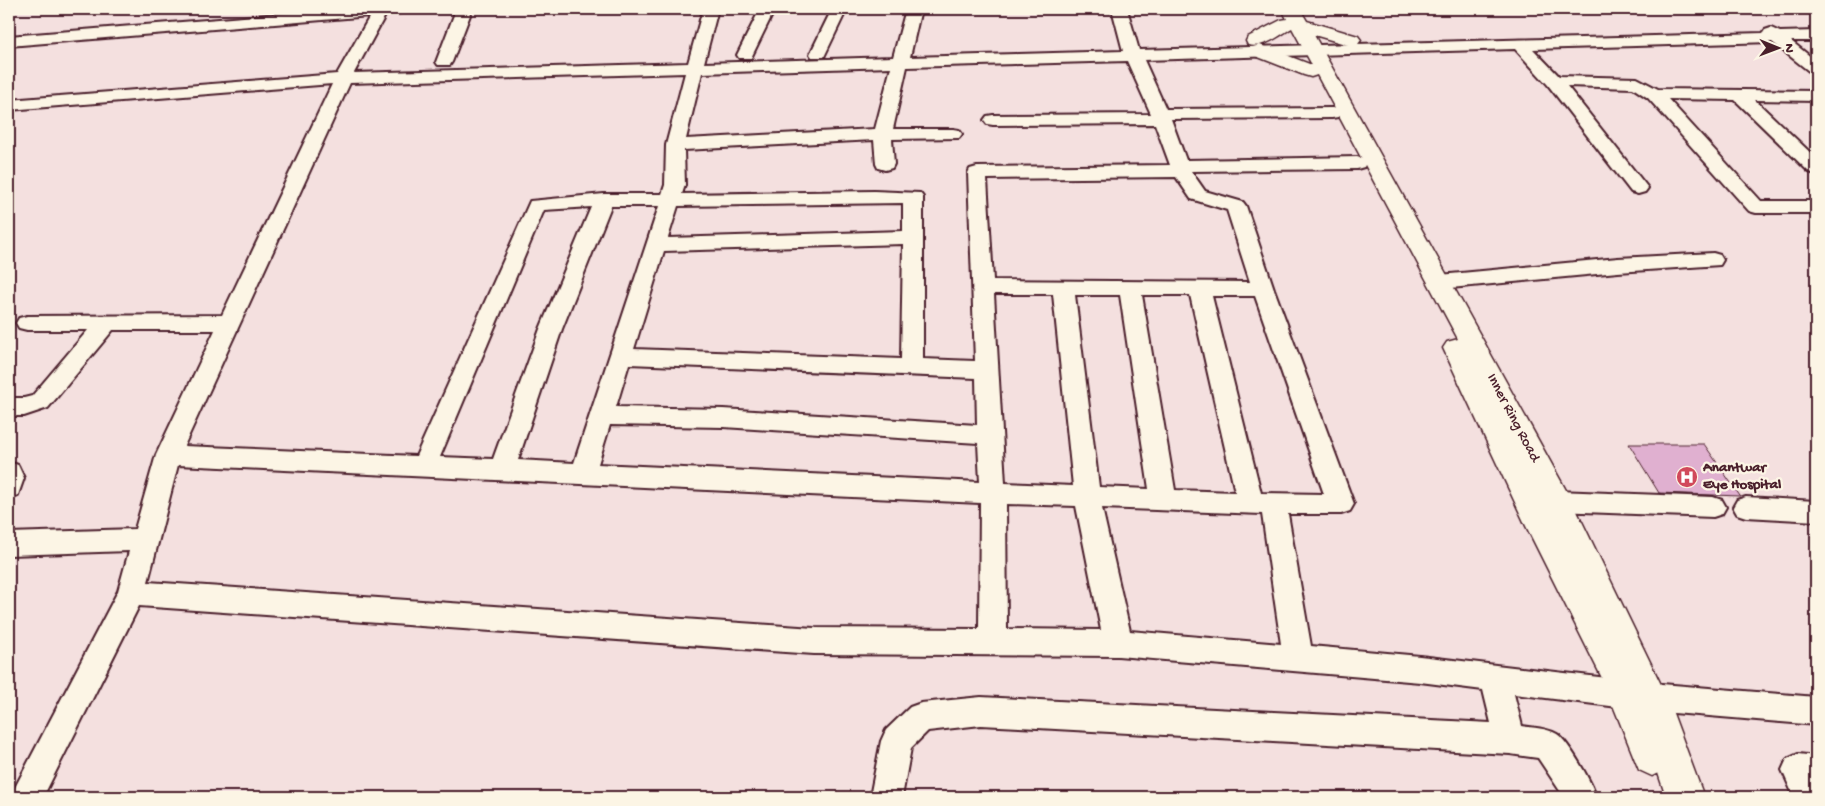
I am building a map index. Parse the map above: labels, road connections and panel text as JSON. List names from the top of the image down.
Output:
{
  "streets": {
    "highway": ["Inner Ring Road"]
  },
  "places": {
    "hospital": ["Anantwar Eye Hospital"]
  },
  "north": "right"
}
